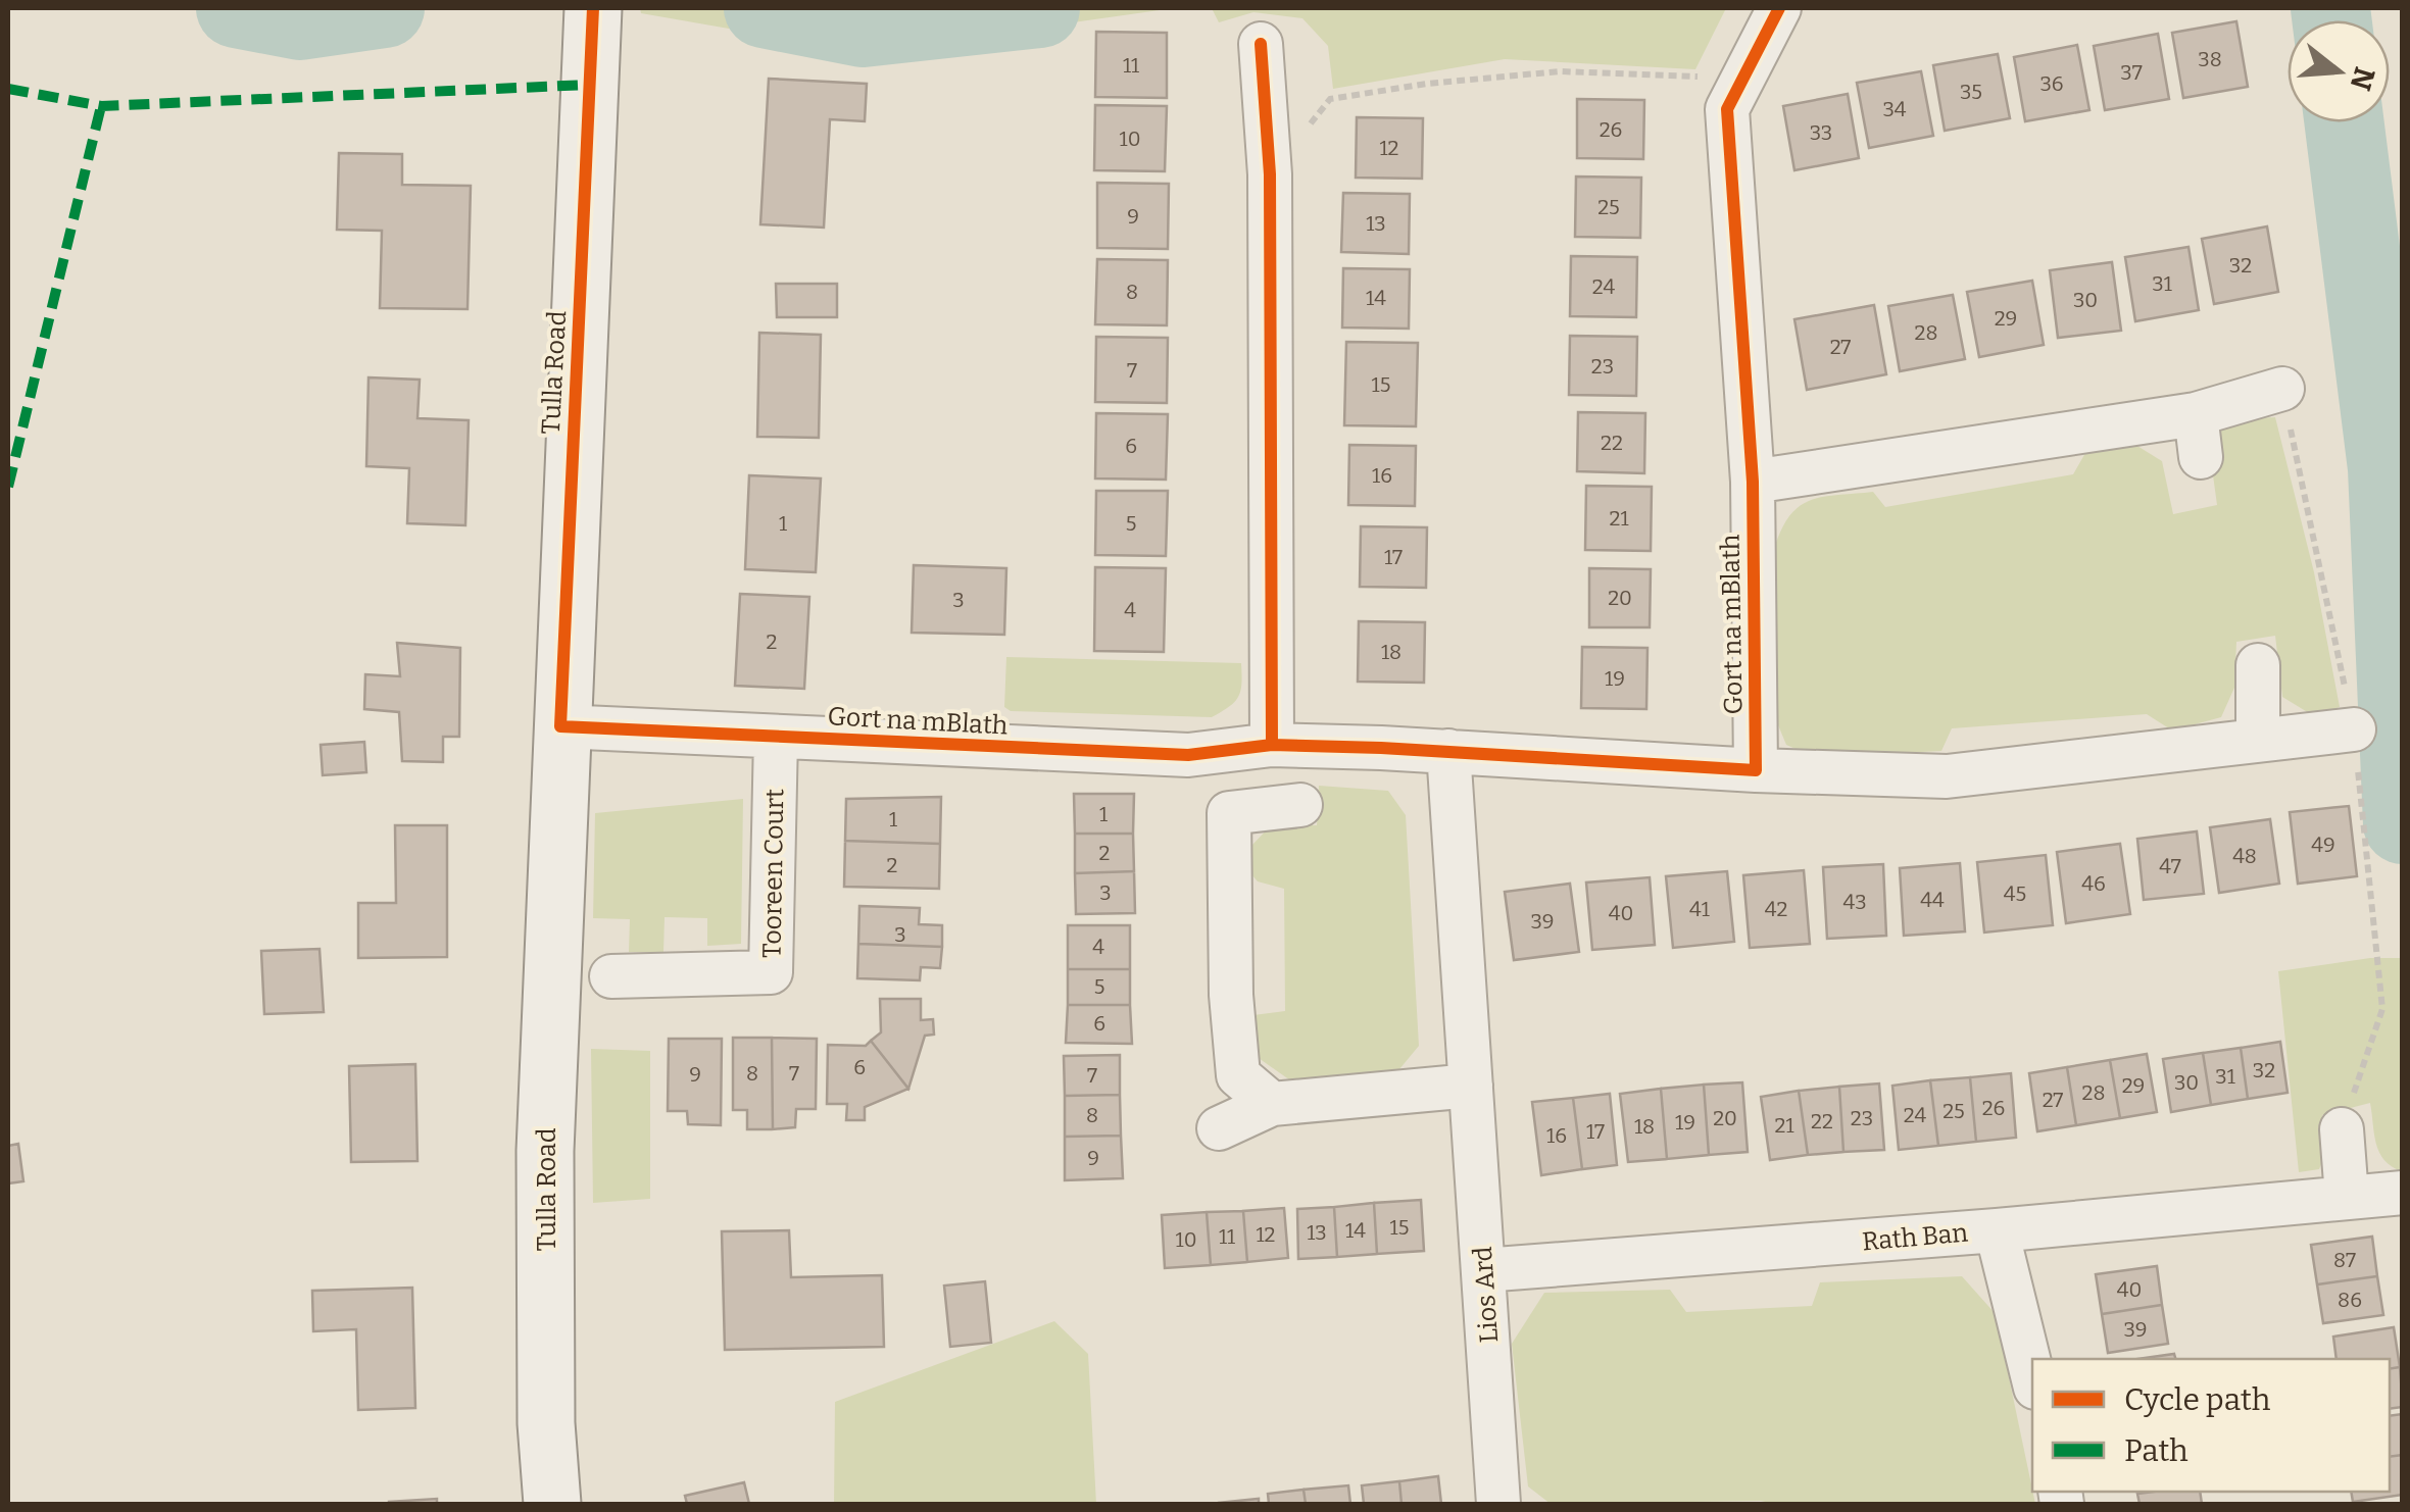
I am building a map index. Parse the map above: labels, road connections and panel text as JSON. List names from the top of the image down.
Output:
{
  "streets": {
    "main road": ["Tulla Road"],
    "street": [
      "Gort na mBlath",
      "Tooreen Court",
      "Rath Ban",
      "Lios Ard"
    ]
  },
  "crossings": [
    ["Tulla Road", "Gort na mBlath"],
    ["Gort na mBlath", "Tooreen Court"],
    ["Rath Ban", "Lios Ard"]
  ],
  "house_numbers": [
    "38",
    "11",
    "37",
    "36",
    "35",
    "34",
    "26",
    "33",
    "10",
    "12",
    "25",
    "9",
    "13",
    "32",
    "31",
    "24",
    "8",
    "14",
    "30",
    "29",
    "28",
    "27",
    "23",
    "7",
    "15",
    "22",
    "6",
    "16",
    "21",
    "1",
    "5",
    "17",
    "20",
    "3",
    "4",
    "2",
    "18",
    "19",
    "1",
    "1",
    "49",
    "2",
    "48",
    "2",
    "47",
    "46",
    "3",
    "45",
    "44",
    "43",
    "41",
    "42",
    "40",
    "39",
    "3",
    "4",
    "5",
    "6",
    "6",
    "32",
    "8",
    "7",
    "9",
    "7",
    "31",
    "30",
    "29",
    "28",
    "27",
    "26",
    "25",
    "8",
    "24",
    "20",
    "23",
    "22",
    "19",
    "21",
    "18",
    "17",
    "16",
    "9",
    "15",
    "14",
    "13",
    "12",
    "11",
    "10",
    "87",
    "40",
    "86",
    "39"
  ],
  "legend": ["Cycle path", "Path"],
  "north": "right"
}
